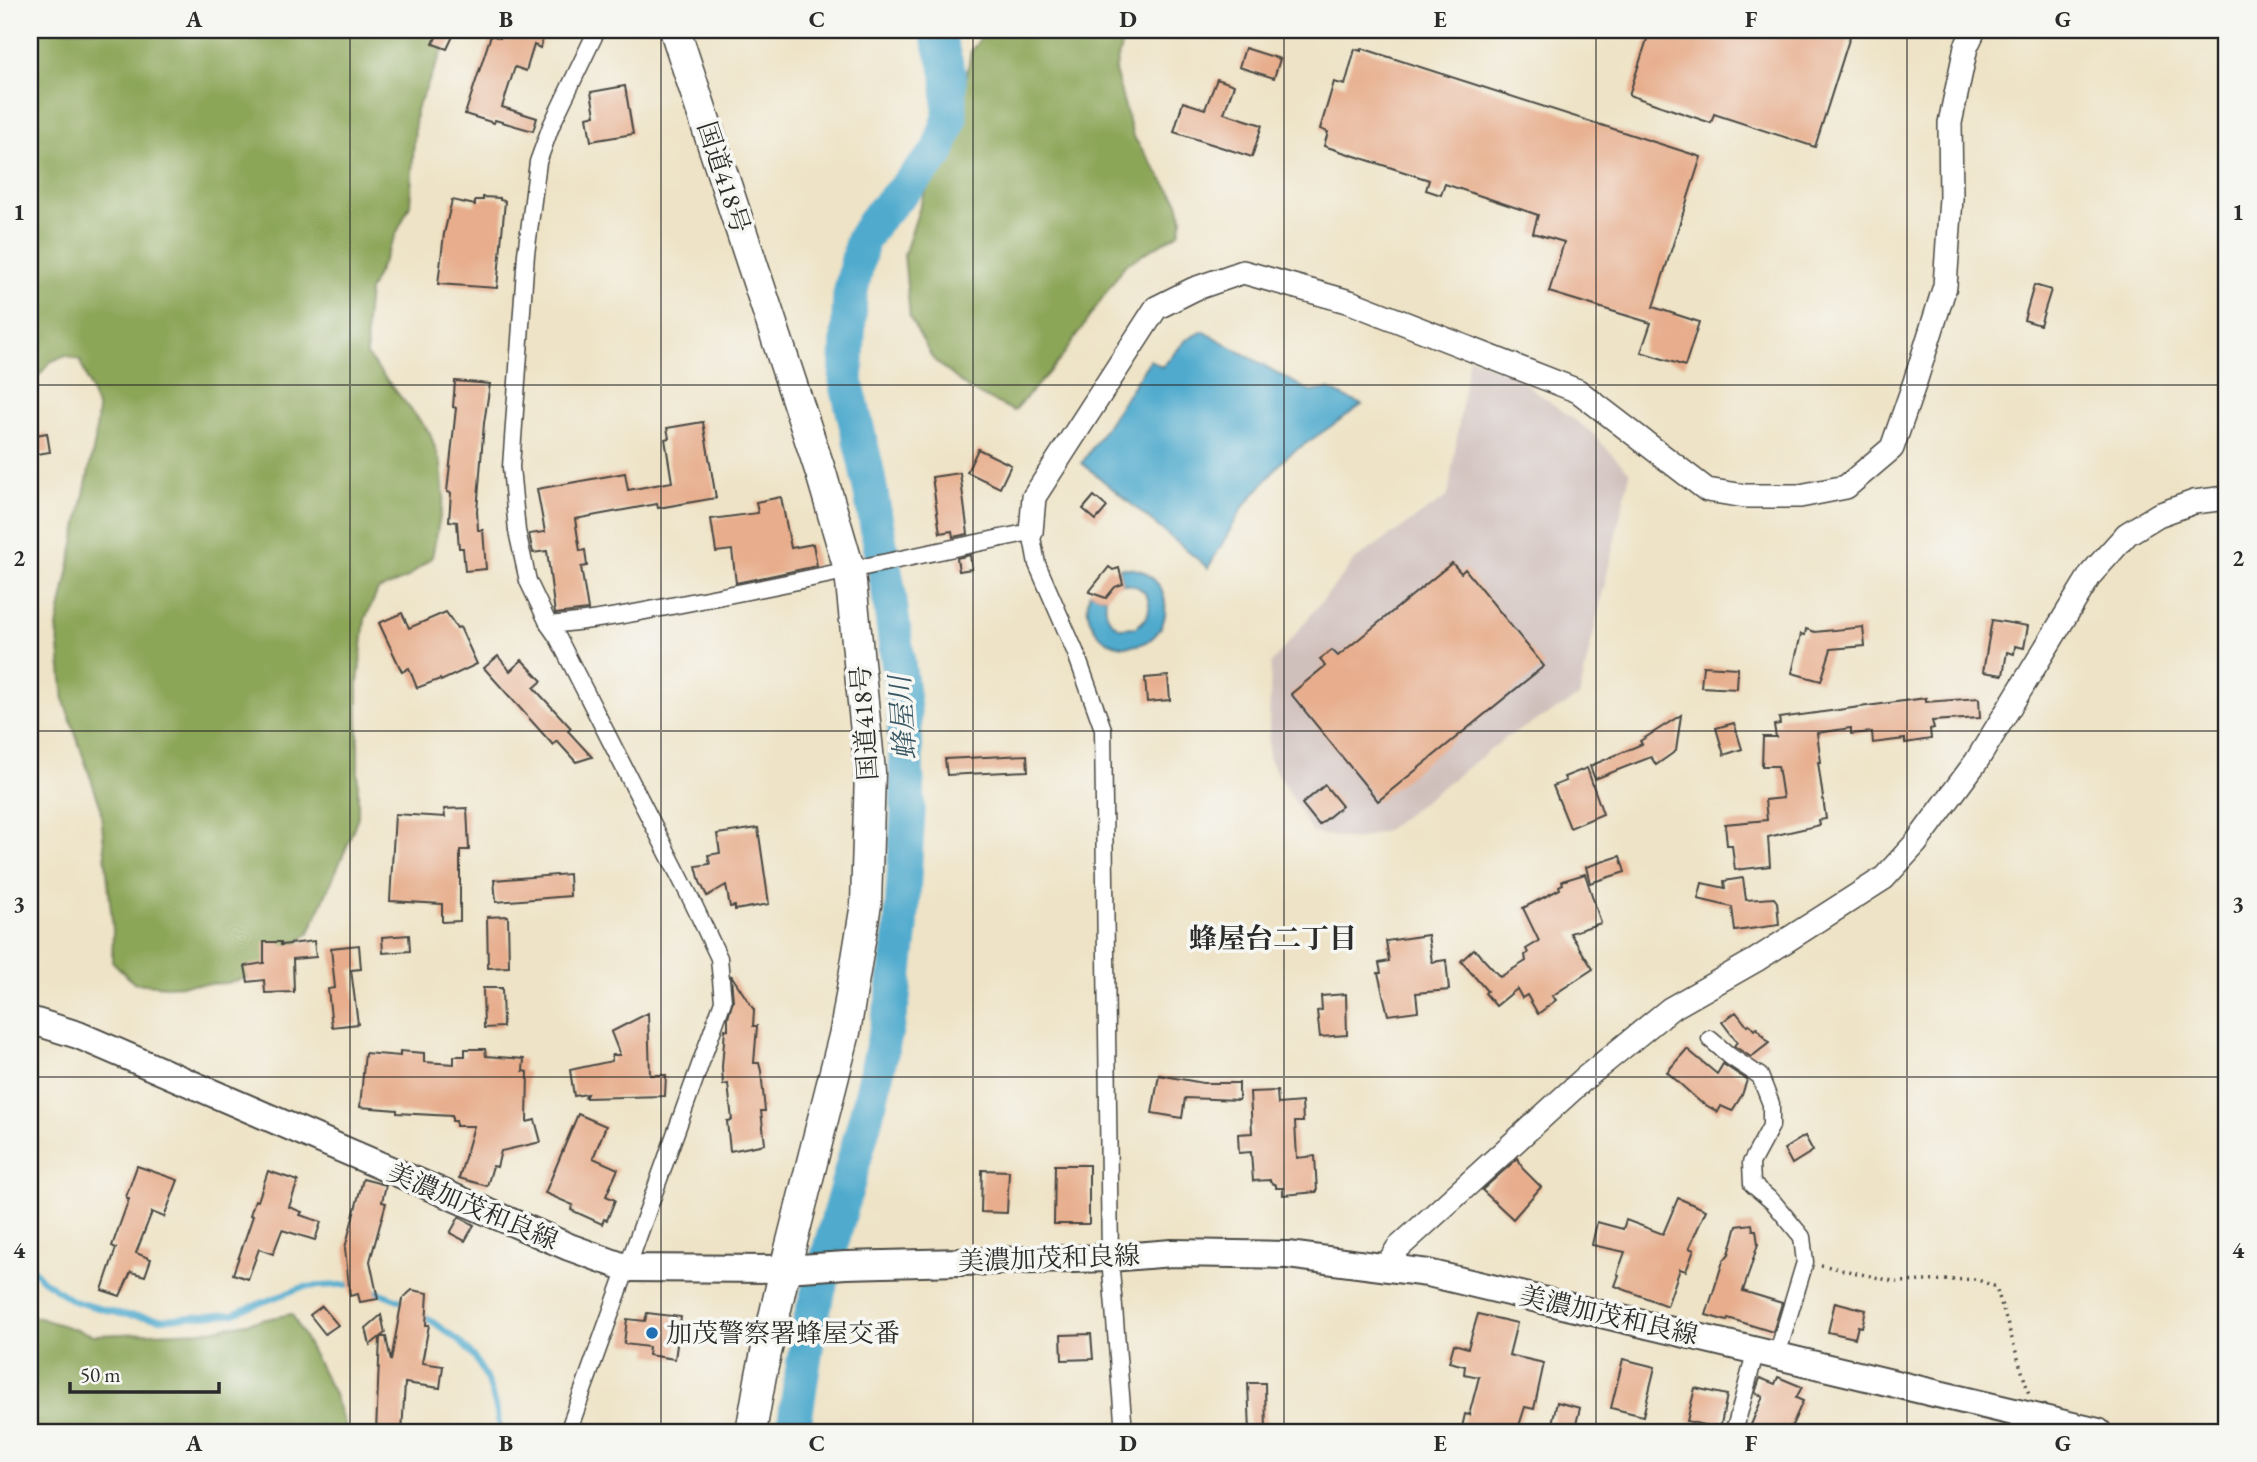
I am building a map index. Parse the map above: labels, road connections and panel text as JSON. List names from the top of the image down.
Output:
{
  "streets": {
    "highway": ["国道418号"],
    "main road": ["美濃加茂和良線"]
  },
  "crossings": [
    ["国道418号", "美濃加茂和良線"]
  ],
  "districts": ["蜂屋台二丁目"],
  "water": ["蜂屋川"],
  "places": ["加茂警察署蜂屋交番"],
  "scale_bar": "50 m",
  "grid": {
    "columns": [
      "A",
      "B",
      "C",
      "D",
      "E",
      "F",
      "G"
    ],
    "rows": [
      "1",
      "2",
      "3",
      "4"
    ]
  }
}
